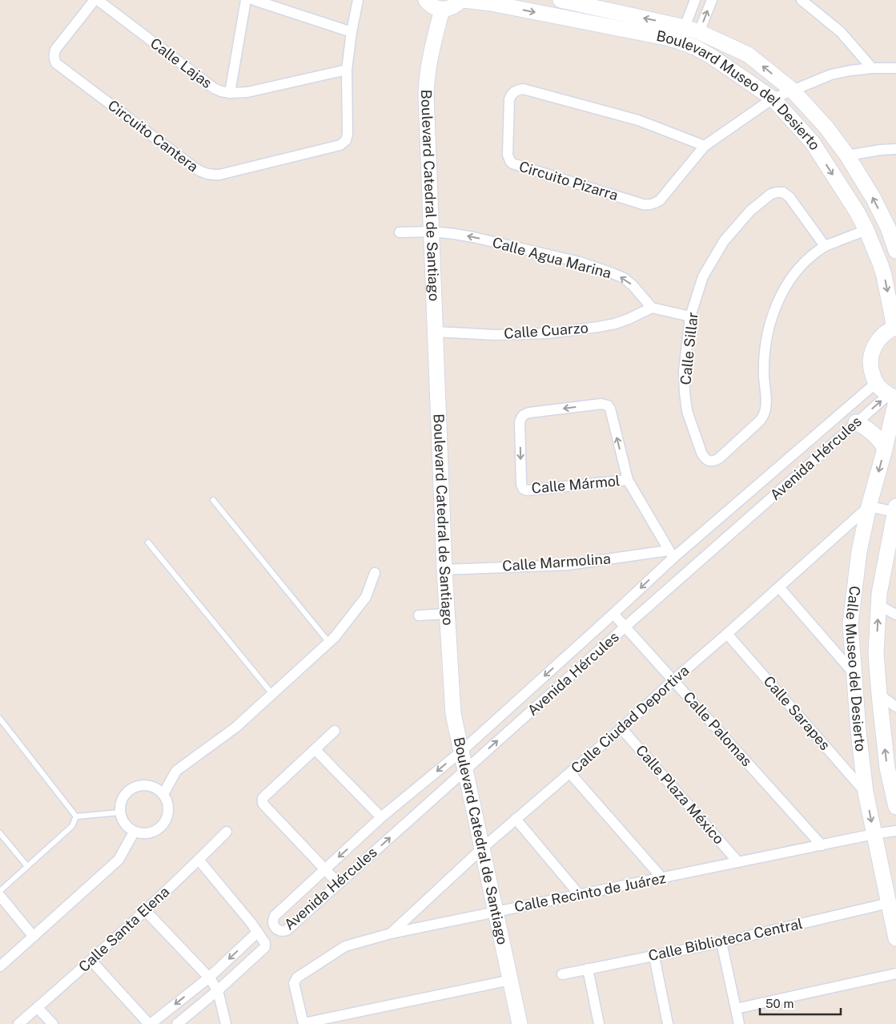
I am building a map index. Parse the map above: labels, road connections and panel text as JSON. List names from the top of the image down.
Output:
{
  "streets": {
    "street": [
      "Calle Lajas",
      "Boulevard Museo del Desierto",
      "Circuito Cantera",
      "Circuito Pizarra",
      "Boulevard Catedral de Santiago",
      "Calle Agua Marina",
      "Calle Cuarzo",
      "Calle Sillar",
      "Avenida Hércules",
      "Calle Mármol",
      "Calle Marmolina",
      "Calle Museo del Desierto",
      "Calle Sarapes",
      "Calle Ciudad Deportiva",
      "Calle Palomas",
      "Calle Plaza México",
      "Calle Recinto de Juárez",
      "Calle Santa Elena",
      "Calle Biblioteca Central"
    ]
  },
  "crossings": [
    ["Calle Lajas", "Circuito Cantera"],
    ["Boulevard Museo del Desierto", "Circuito Pizarra"],
    ["Boulevard Museo del Desierto", "Calle Sillar"],
    ["Boulevard Catedral de Santiago", "Calle Agua Marina"],
    ["Boulevard Catedral de Santiago", "Calle Cuarzo"],
    ["Boulevard Catedral de Santiago", "Avenida Hércules"],
    ["Boulevard Catedral de Santiago", "Calle Marmolina"],
    ["Boulevard Catedral de Santiago", "Calle Ciudad Deportiva"],
    ["Boulevard Catedral de Santiago", "Calle Recinto de Juárez"],
    ["Calle Agua Marina", "Calle Cuarzo"],
    ["Avenida Hércules", "Calle Mármol"],
    ["Avenida Hércules", "Calle Marmolina"],
    ["Avenida Hércules", "Calle Museo del Desierto"],
    ["Avenida Hércules", "Calle Palomas"],
    ["Calle Mármol", "Calle Marmolina"],
    ["Calle Museo del Desierto", "Calle Sarapes"],
    ["Calle Museo del Desierto", "Calle Ciudad Deportiva"],
    ["Calle Museo del Desierto", "Calle Recinto de Juárez"],
    ["Calle Museo del Desierto", "Calle Biblioteca Central"],
    ["Calle Sarapes", "Calle Ciudad Deportiva"],
    ["Calle Ciudad Deportiva", "Calle Palomas"],
    ["Calle Ciudad Deportiva", "Calle Plaza México"],
    ["Calle Ciudad Deportiva", "Calle Recinto de Juárez"],
    ["Calle Palomas", "Calle Recinto de Juárez"],
    ["Calle Plaza México", "Calle Recinto de Juárez"]
  ],
  "one_way": ["Calle Agua Marina"],
  "scale_bar": "50 m"
}
